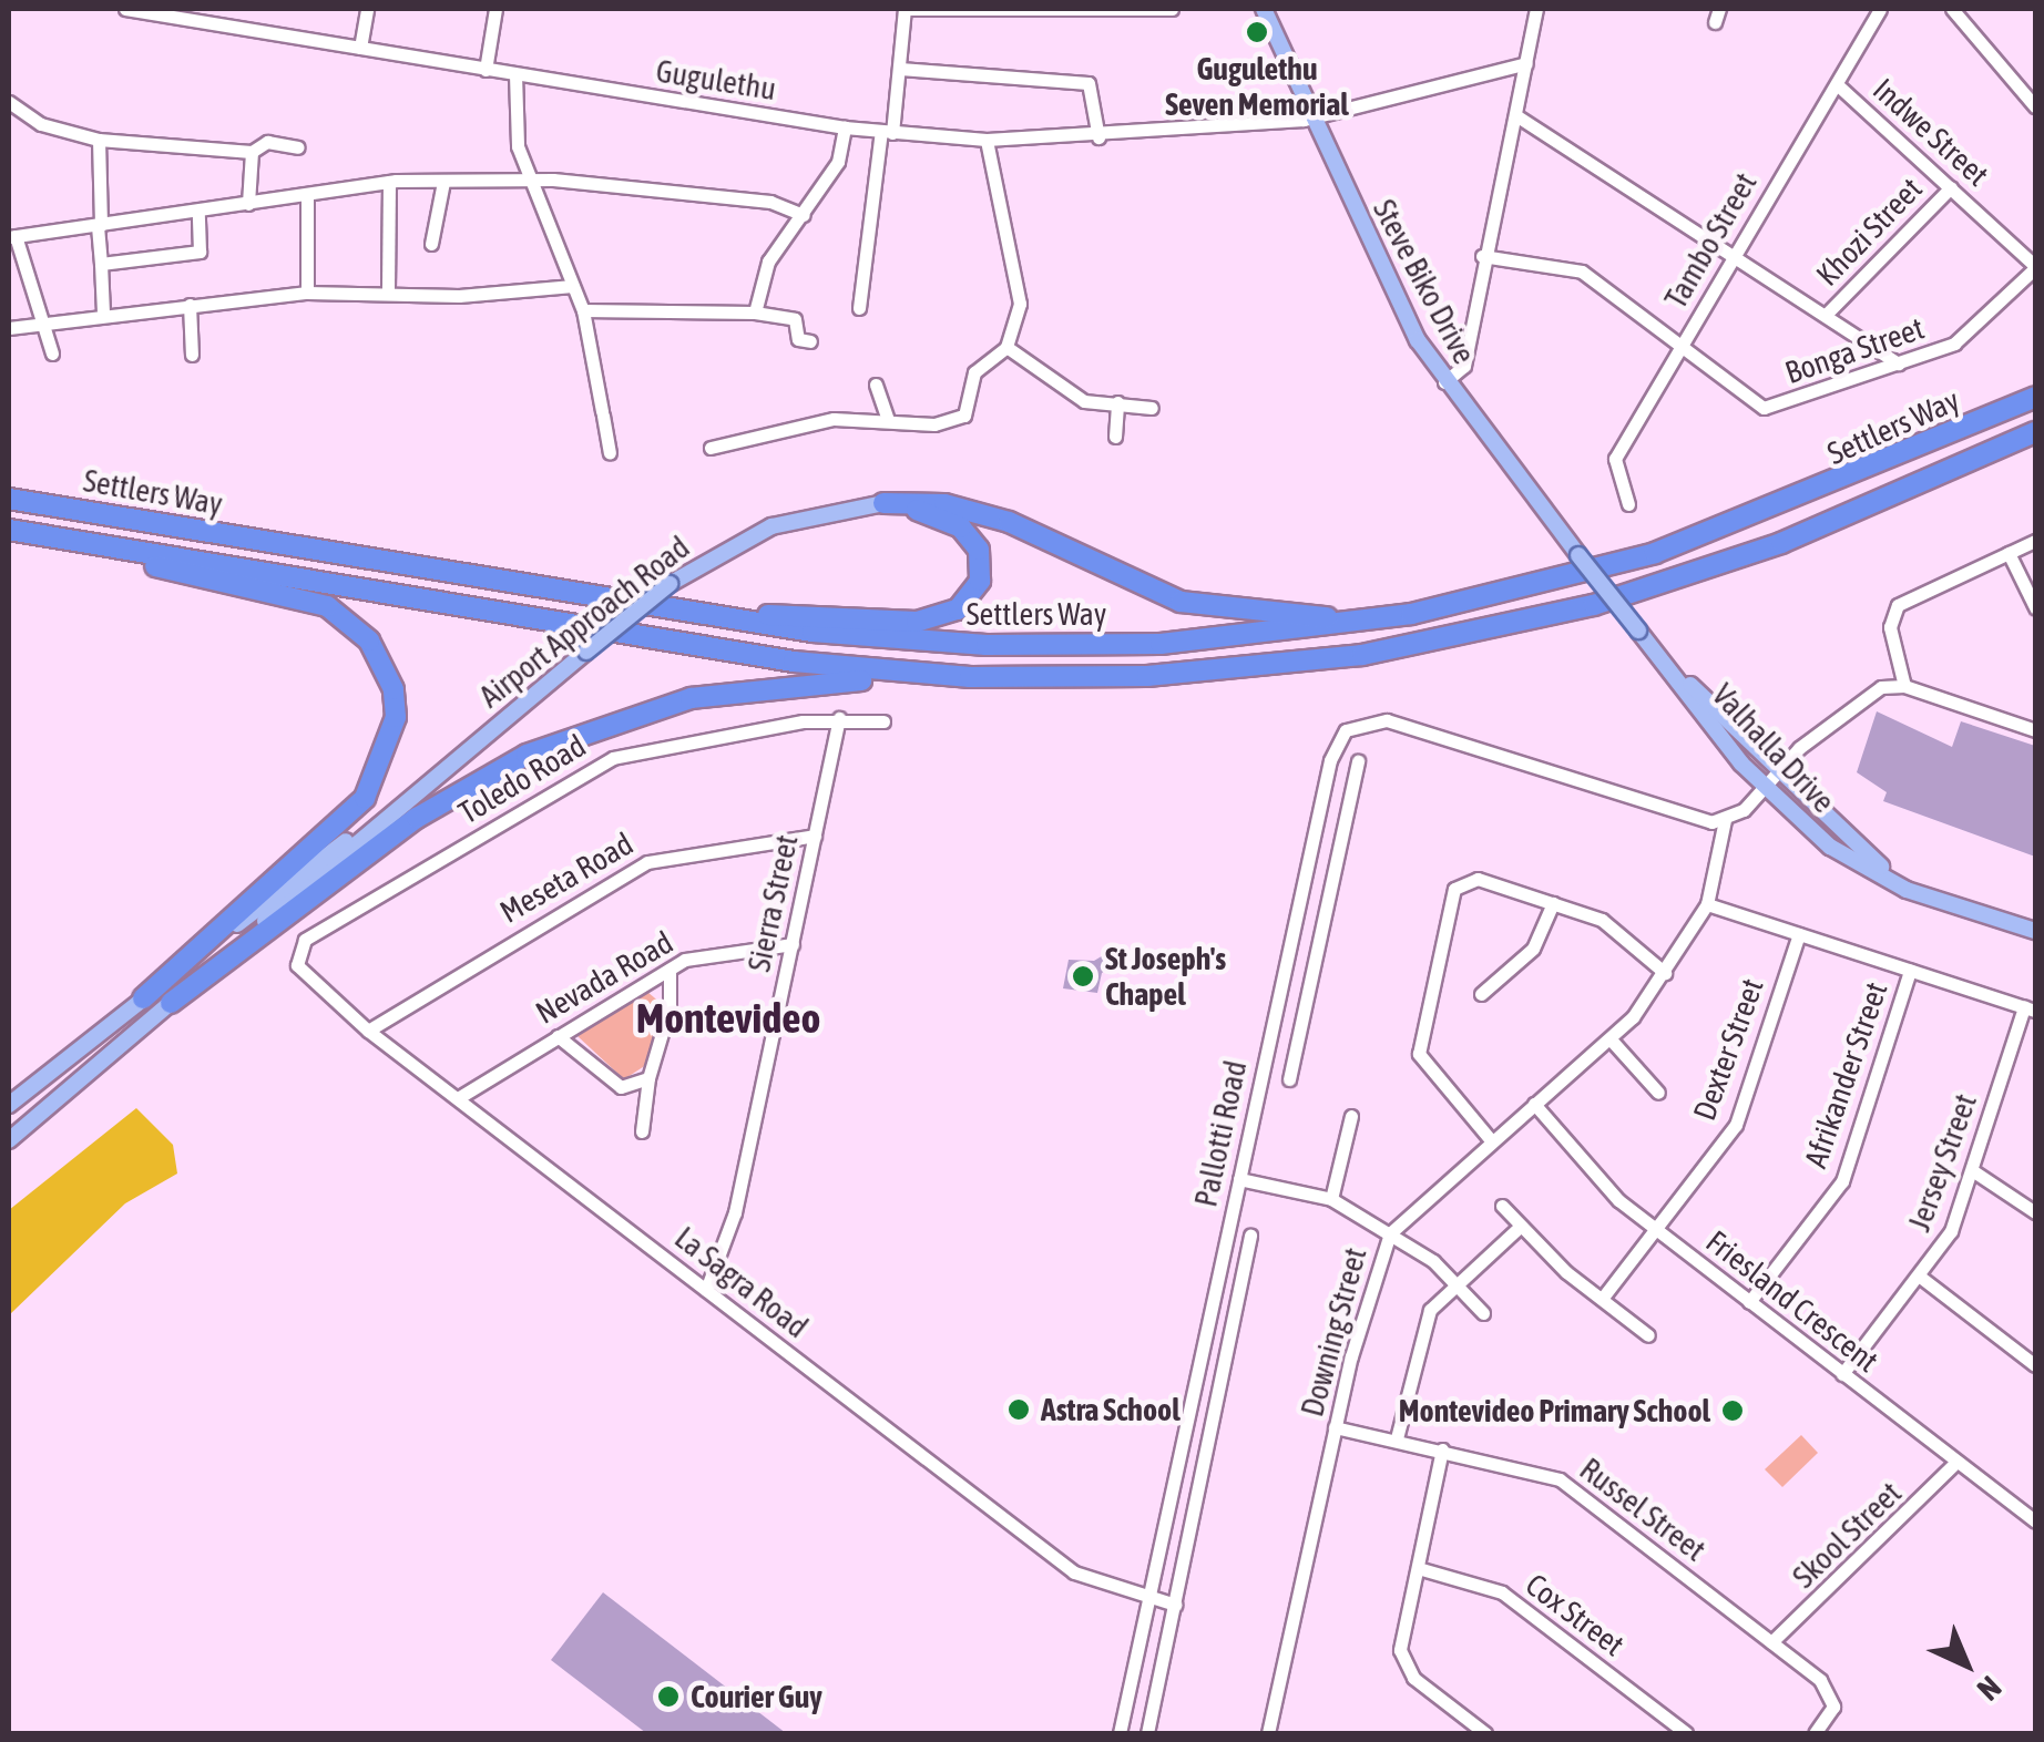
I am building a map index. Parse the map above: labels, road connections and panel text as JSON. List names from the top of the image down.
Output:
{
  "streets": {
    "highway": ["Settlers Way"],
    "main road": ["Steve Biko Drive", "Airport Approach Road", "Valhalla Drive"],
    "street": [
      "Gugulethu",
      "Indwe Street",
      "Khozi Street",
      "Tambo Street",
      "Bonga Street",
      "Toledo Road",
      "Meseta Road",
      "Sierra Street",
      "Nevada Road",
      "Dexter Street",
      "Afrikander Street",
      "Pallotti Road",
      "Jersey Street",
      "La Sagra Road",
      "Friesland Crescent",
      "Downing Street",
      "Russel Street",
      "Skool Street",
      "Cox Street"
    ]
  },
  "crossings": [
    ["Gugulethu", "Steve Biko Drive"],
    ["Indwe Street", "Khozi Street"],
    ["Indwe Street", "Tambo Street"],
    ["Indwe Street", "Bonga Street"],
    ["Tambo Street", "Bonga Street"],
    ["Steve Biko Drive", "Valhalla Drive"],
    ["Toledo Road", "Sierra Street"],
    ["Toledo Road", "La Sagra Road"],
    ["Meseta Road", "Sierra Street"],
    ["Meseta Road", "La Sagra Road"],
    ["Sierra Street", "Nevada Road"],
    ["Sierra Street", "La Sagra Road"],
    ["Nevada Road", "La Sagra Road"],
    ["Dexter Street", "Friesland Crescent"],
    ["Afrikander Street", "Friesland Crescent"],
    ["Pallotti Road", "La Sagra Road"],
    ["Pallotti Road", "Downing Street"],
    ["Jersey Street", "Friesland Crescent"],
    ["Friesland Crescent", "Downing Street"],
    ["Friesland Crescent", "Skool Street"],
    ["Downing Street", "Russel Street"],
    ["Russel Street", "Skool Street"]
  ],
  "districts": ["Montevideo"],
  "places": [
    "Gugulethu Seven Memorial",
    "St Joseph's Chapel",
    "Astra School",
    "Montevideo Primary School",
    "Courier Guy"
  ],
  "north": "bottom right"
}
